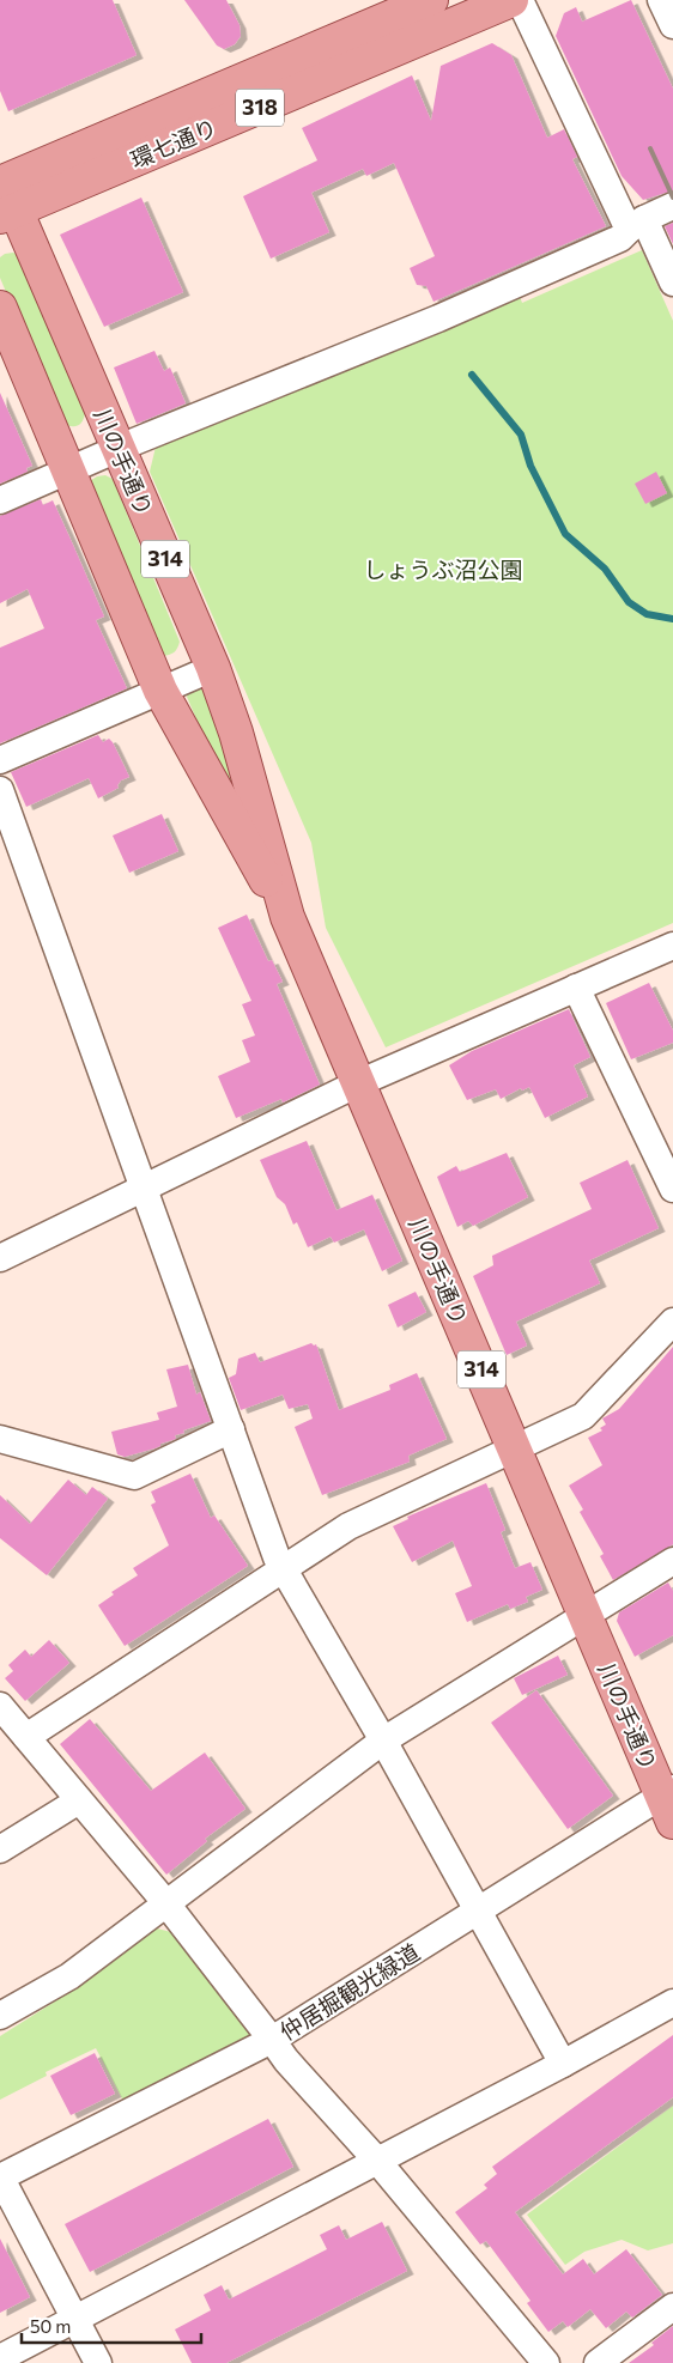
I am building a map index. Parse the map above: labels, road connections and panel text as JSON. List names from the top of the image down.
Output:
{
  "streets": {
    "main road": [
      "318",
      "環七通り",
      "川の手通り",
      "314"
    ],
    "street": ["仲居掘観光緑道"]
  },
  "crossings": [
    ["環七通り", "川の手通り"],
    ["川の手通り", "仲居掘観光緑道"]
  ],
  "parks": ["しょうぶ沼公園"],
  "scale_bar": "50 m"
}
